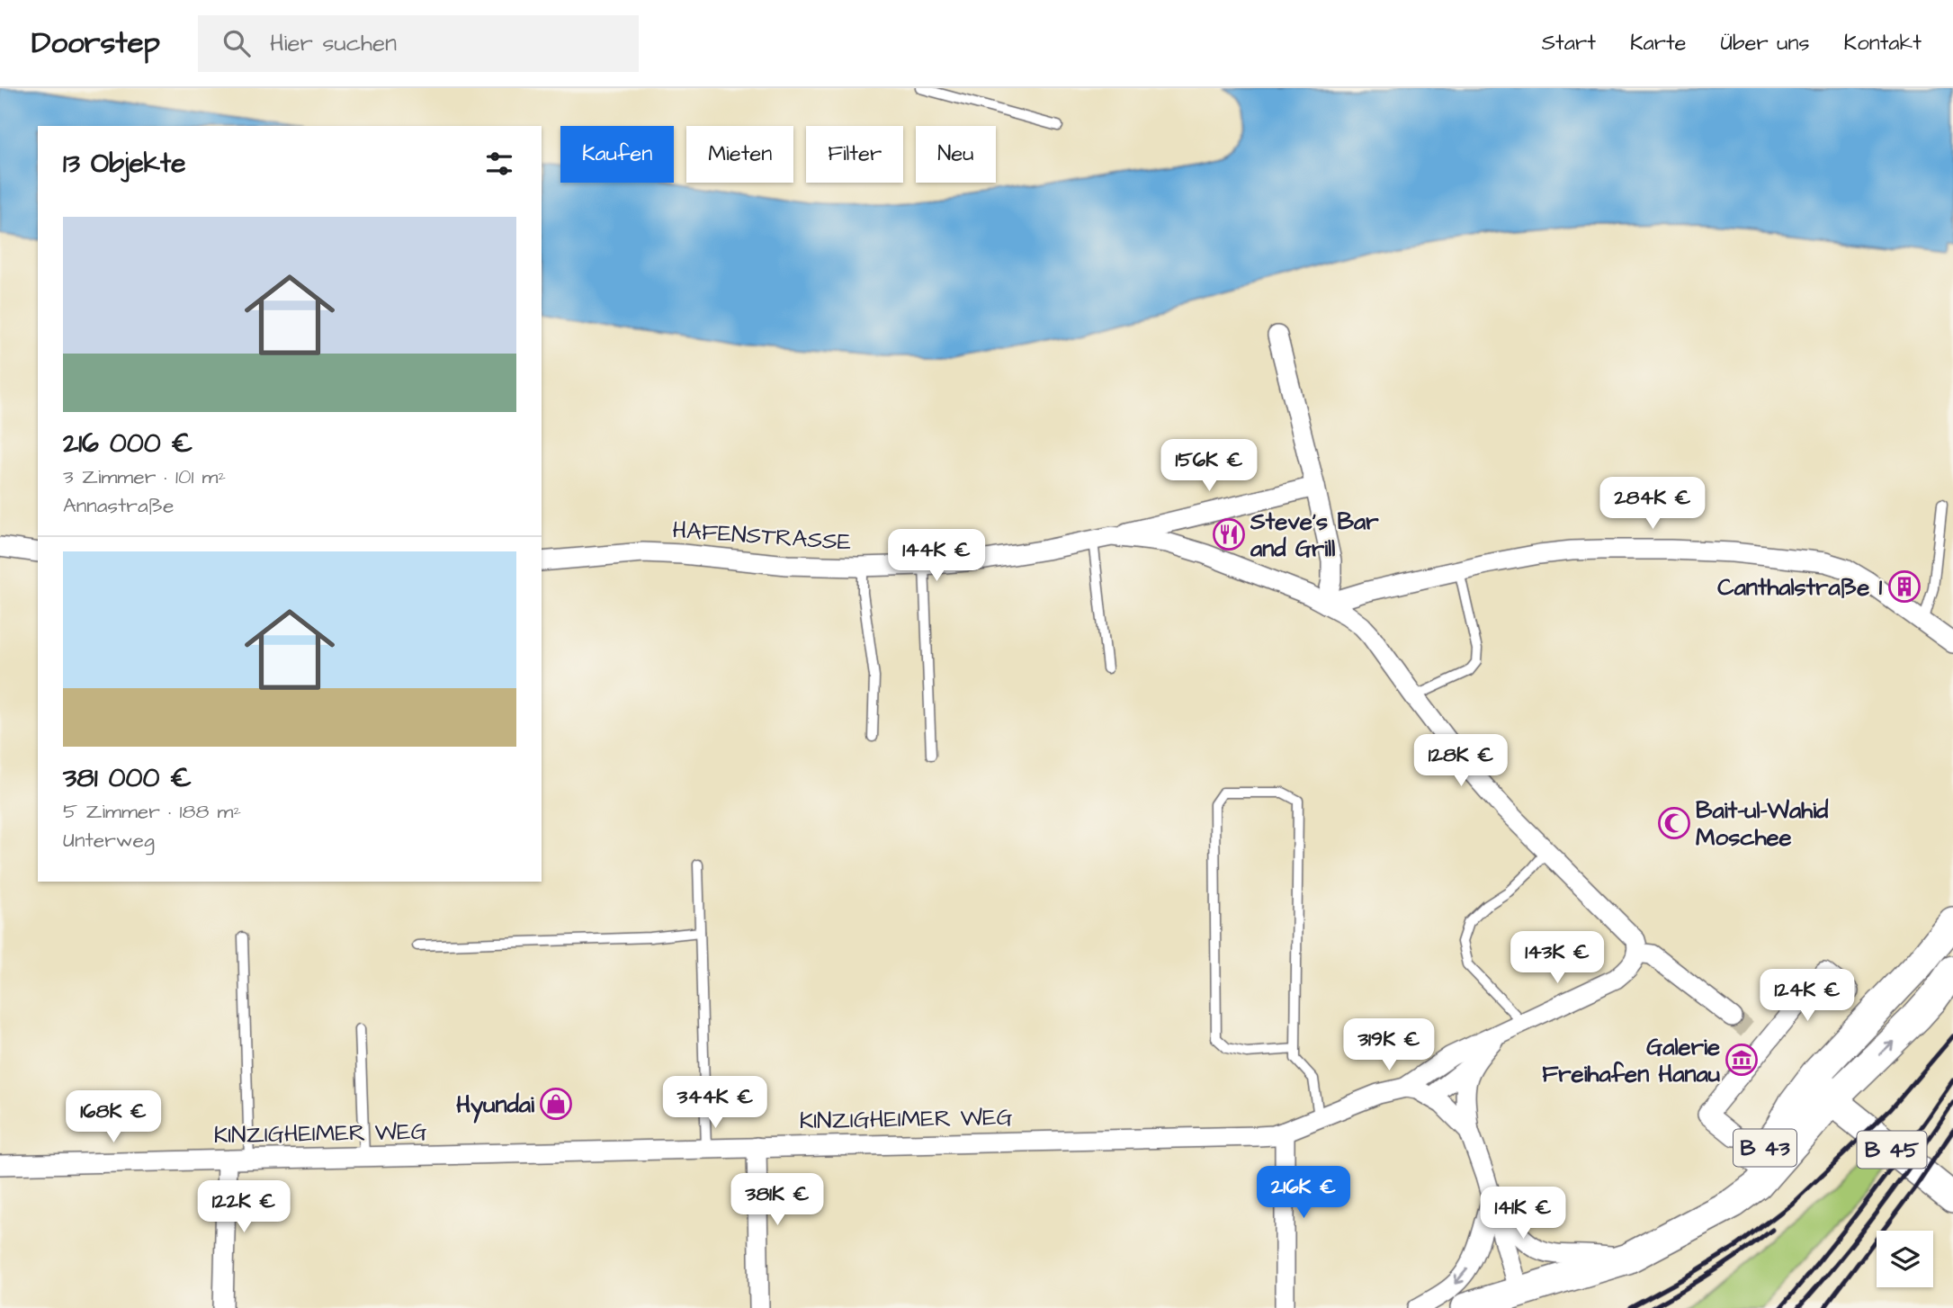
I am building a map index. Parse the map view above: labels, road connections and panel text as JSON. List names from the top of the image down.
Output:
{
  "streets": {
    "main road": ["B 43", "B 45"],
    "street": ["HAFENSTRASSE", "KINZIGHEIMER WEG"]
  },
  "crossings": [
    ["B 43", "B 45"]
  ],
  "places": {
    "restaurant": ["Steve's Bar and Grill"],
    "building": ["Canthalstraße 1"],
    "mosque": ["Bait-ul-Wahid Moschee"],
    "museum": ["Galerie Freihafen Hanau"],
    "shop": ["Hyundai"]
  },
  "page": {
    "header": "Doorstep",
    "search": "Hier suchen",
    "nav": [
      "Start",
      "Karte",
      "Über uns",
      "Kontakt"
    ],
    "chip": [
      "Kaufen",
      "Mieten",
      "Filter",
      "Neu"
    ],
    "heading": "13 Objekte",
    "list": [
      {
        "name": "216 000 €",
        "note": "3 Zimmer · 101 m² · Annastraße"
      },
      {
        "name": "381 000 €",
        "note": "5 Zimmer · 188 m² · Unterweg"
      }
    ],
    "price": [
      "156K €",
      "284K €",
      "144K €",
      "128K €",
      "143K €",
      "124K €",
      "319K €",
      "344K €",
      "168K €",
      "216K €",
      "381K €",
      "122K €",
      "141K €"
    ]
  }
}
